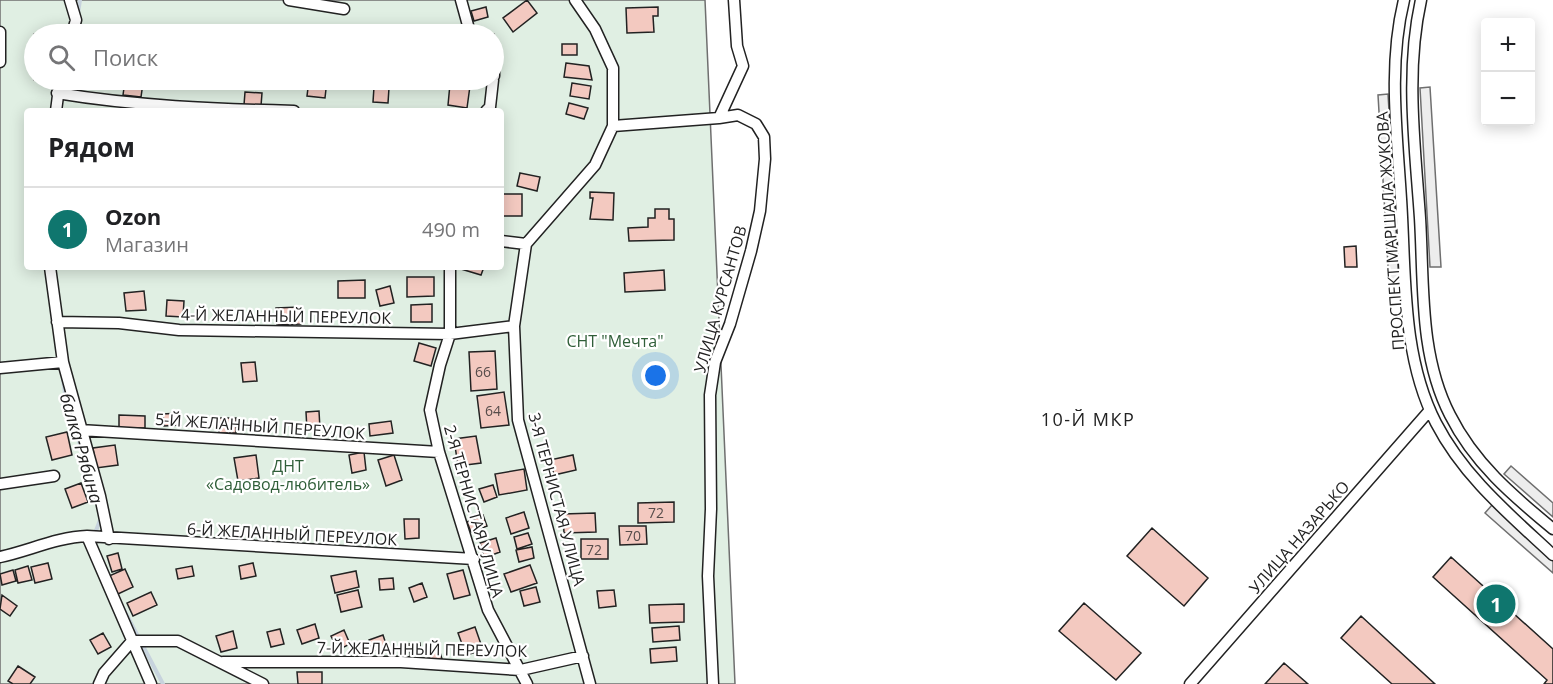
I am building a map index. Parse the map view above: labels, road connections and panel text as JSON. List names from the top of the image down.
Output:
{
  "streets": {
    "street": [
      "ПРОСПЕКТ МАРШАЛА ЖУКОВА",
      "УЛИЦА КУРСАНТОВ",
      "4-Й ЖЕЛАННЫЙ ПЕРЕУЛОК",
      "5-Й ЖЕЛАННЫЙ ПЕРЕУЛОК",
      "3-Я ТЕРНИСТАЯ УЛИЦА",
      "2-Я ТЕРНИСТАЯ УЛИЦА",
      "6-Й ЖЕЛАННЫЙ ПЕРЕУЛОК",
      "УЛИЦА НАЗАРЬКО",
      "7-Й ЖЕЛАННЫЙ ПЕРЕУЛОК"
    ]
  },
  "crossings": [
    ["ПРОСПЕКТ МАРШАЛА ЖУКОВА", "УЛИЦА НАЗАРЬКО"],
    ["4-Й ЖЕЛАННЫЙ ПЕРЕУЛОК", "3-Я ТЕРНИСТАЯ УЛИЦА"],
    ["4-Й ЖЕЛАННЫЙ ПЕРЕУЛОК", "2-Я ТЕРНИСТАЯ УЛИЦА"],
    ["5-Й ЖЕЛАННЫЙ ПЕРЕУЛОК", "2-Я ТЕРНИСТАЯ УЛИЦА"],
    ["3-Я ТЕРНИСТАЯ УЛИЦА", "7-Й ЖЕЛАННЫЙ ПЕРЕУЛОК"],
    ["2-Я ТЕРНИСТАЯ УЛИЦА", "6-Й ЖЕЛАННЫЙ ПЕРЕУЛОК"],
    ["2-Я ТЕРНИСТАЯ УЛИЦА", "7-Й ЖЕЛАННЫЙ ПЕРЕУЛОК"]
  ],
  "districts": ["10-Й МКР"],
  "water": ["балка Рябина"],
  "parks": ["СНТ \"Мечта\"", "ДНТ «Садовод-любитель»"],
  "house_numbers": [
    "66",
    "64",
    "72",
    "70",
    "72"
  ],
  "page": {
    "map_buttons": ["+", "−"],
    "search": "Поиск",
    "heading": "Рядом",
    "list": [
      {
        "mark": "1",
        "name": "Ozon",
        "note": "Магазин",
        "value": "490 m"
      }
    ],
    "pins": "1"
  }
}
